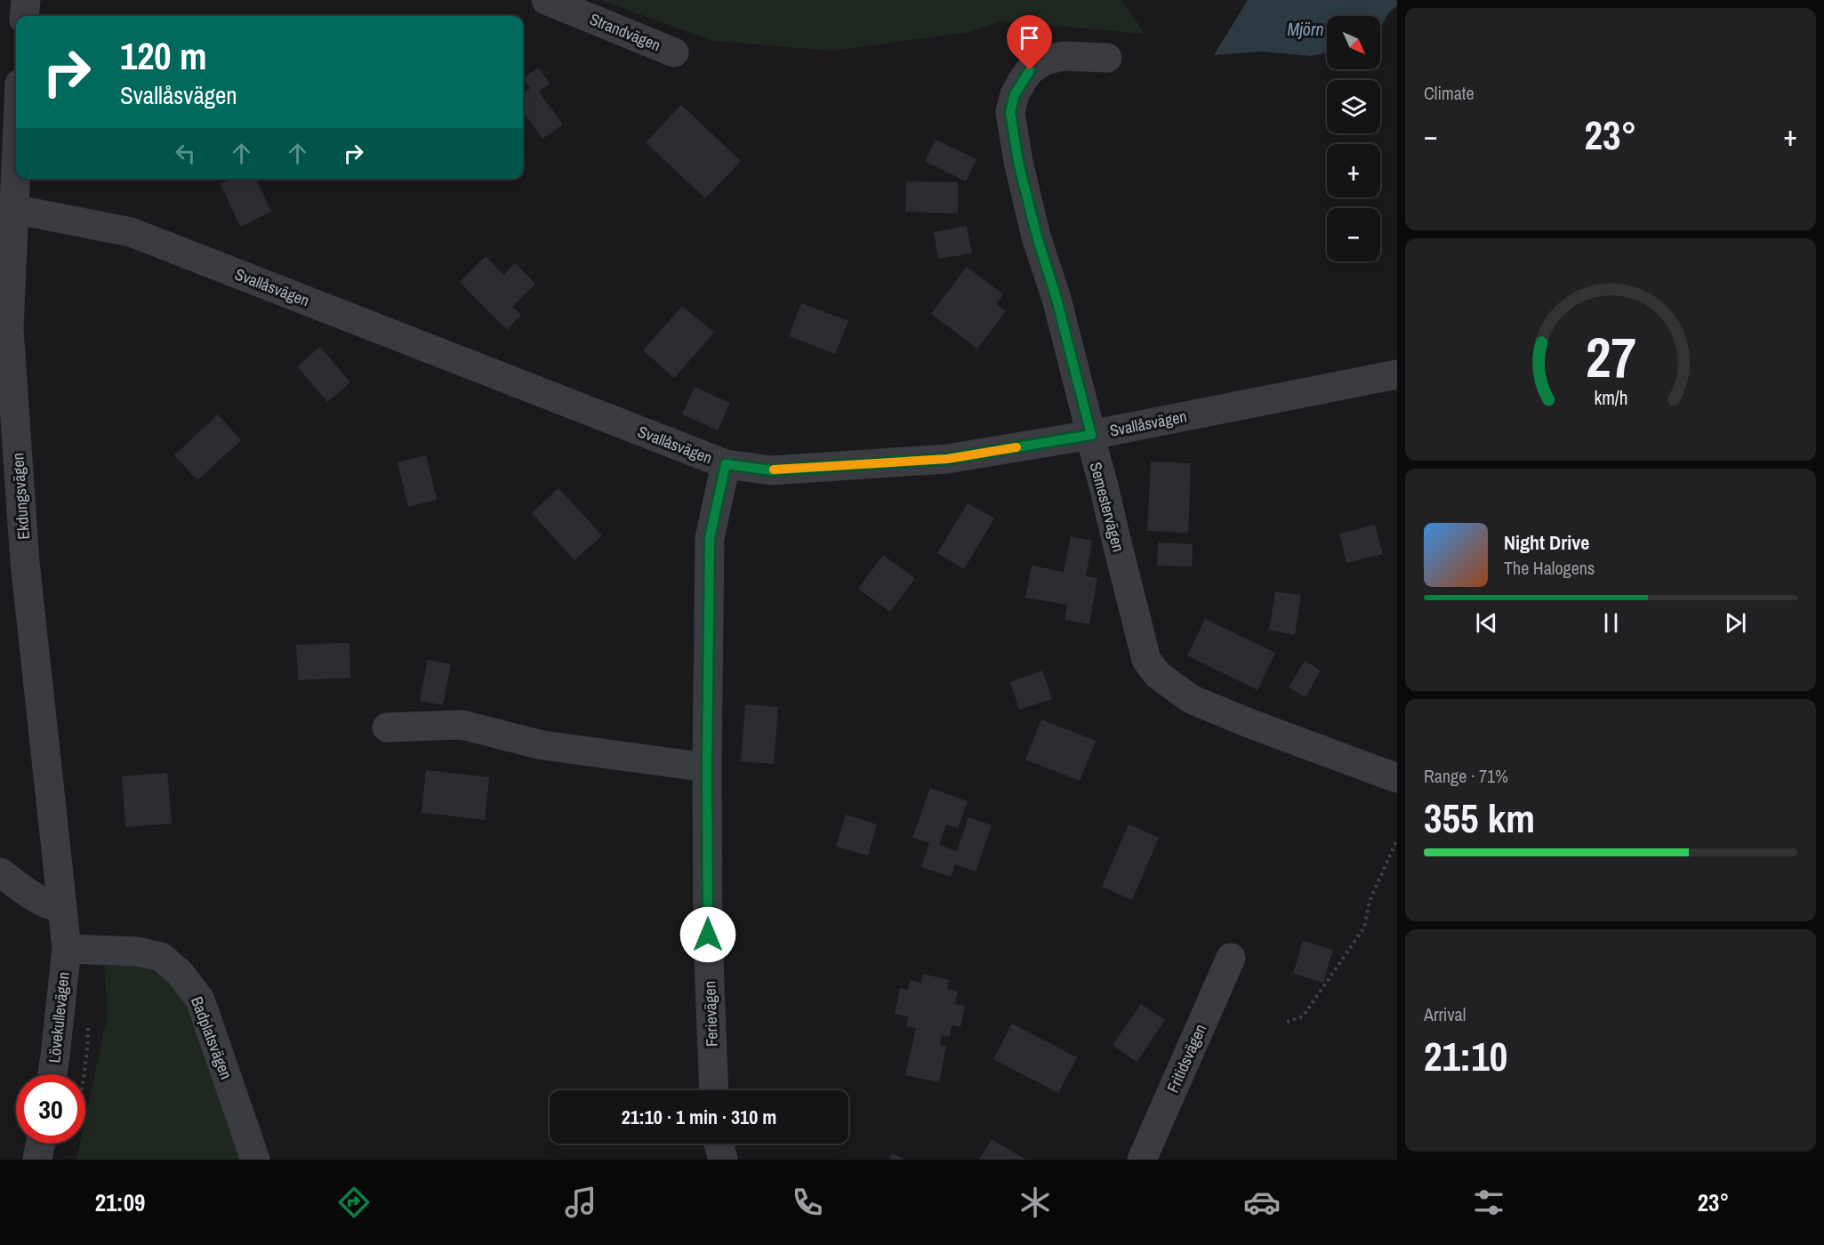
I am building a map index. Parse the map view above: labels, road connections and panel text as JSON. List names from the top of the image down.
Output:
{
  "streets": {
    "street": [
      "Strandvägen",
      "Svallåsvägen",
      "Ekdungsvägen",
      "Semestervägen",
      "Ferievägen",
      "Lövekullevägen",
      "Badplatsvägen",
      "Fritidsvägen"
    ]
  },
  "crossings": [
    ["Svallåsvägen", "Ekdungsvägen"],
    ["Svallåsvägen", "Semestervägen"],
    ["Svallåsvägen", "Ferievägen"],
    ["Ekdungsvägen", "Lövekullevägen"],
    ["Ekdungsvägen", "Badplatsvägen"],
    ["Lövekullevägen", "Badplatsvägen"]
  ],
  "water": ["Mjörn"],
  "north": "bottom right",
  "page": {
    "tile": [
      "Climate",
      ["Range · 71%", "355 km"],
      ["Arrival", "21:10"]
    ],
    "map_buttons": ["+", "−"],
    "turn": ["120 m", "Svallåsvägen"],
    "heat": ["−", "23°", "+"],
    "song": ["Night Drive", "The Halogens"],
    "limit": "30",
    "trip": "21:10 · 1 min · 310 m",
    "tabs": ["21:09", "23°"],
    "gauge": ["27", "km/h"]
  }
}
